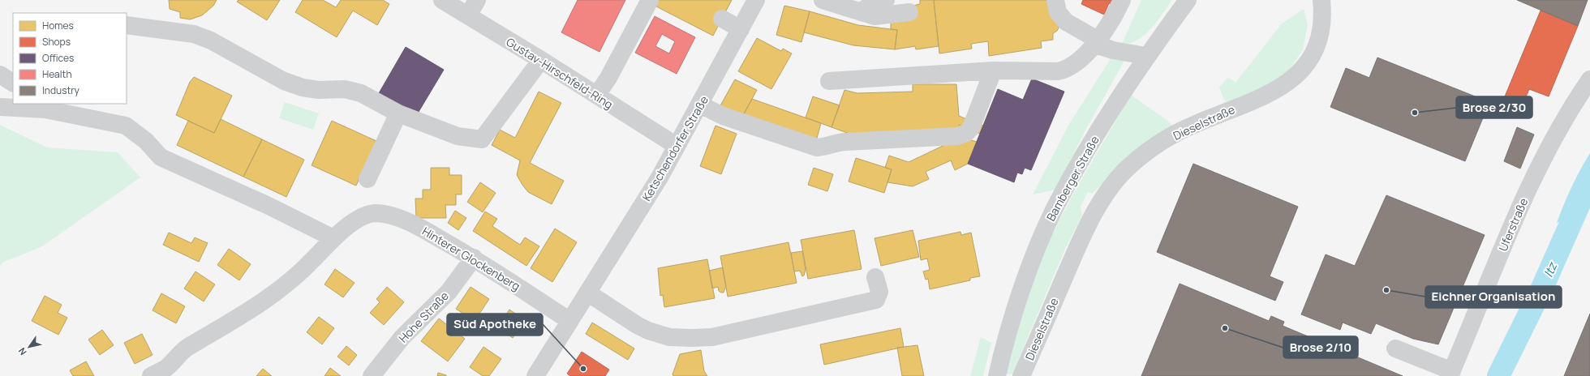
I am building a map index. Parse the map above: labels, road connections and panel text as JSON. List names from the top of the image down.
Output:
{
  "streets": {
    "street": [
      "Gustav-Hirschfeld-Ring",
      "Dieselstraße",
      "Ketschendorfer Straße",
      "Bamberger Straße",
      "Uferstraße",
      "Hinterer Glockenberg",
      "Hohe Straße"
    ]
  },
  "crossings": [
    ["Gustav-Hirschfeld-Ring", "Ketschendorfer Straße"],
    ["Ketschendorfer Straße", "Hinterer Glockenberg"],
    ["Hinterer Glockenberg", "Hohe Straße"]
  ],
  "water": ["Itz"],
  "places": [
    "Brose 2/30",
    "Eichner Organisation",
    "Brose 2/10",
    "Süd Apotheke"
  ],
  "legend": [
    "Homes",
    "Shops",
    "Offices",
    "Health",
    "Industry"
  ],
  "north": "bottom left"
}
